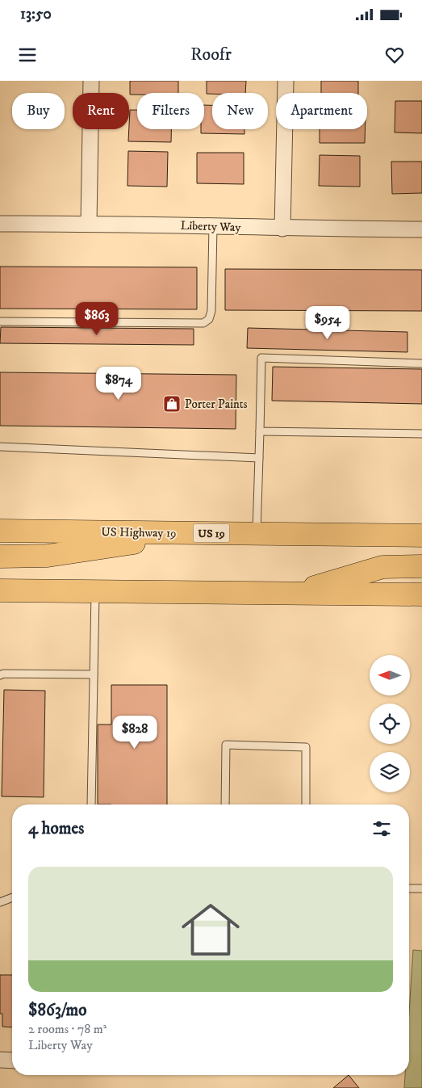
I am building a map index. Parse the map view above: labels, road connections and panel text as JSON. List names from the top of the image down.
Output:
{
  "streets": {
    "highway": ["US Highway 19", "US 19"],
    "street": ["Liberty Way"]
  },
  "places": {
    "shop": ["Porter Paints"]
  },
  "north": "left",
  "page": {
    "status": "13:50",
    "header": "Roofr",
    "chip": [
      "Buy",
      "Rent",
      "Filters",
      "New",
      "Apartment"
    ],
    "price": [
      "$863",
      "$954",
      "$874",
      "$828"
    ],
    "heading": "4 homes",
    "list": [
      {
        "name": "$863/mo",
        "note": "2 rooms · 78 m² · Liberty Way"
      }
    ]
  }
}
